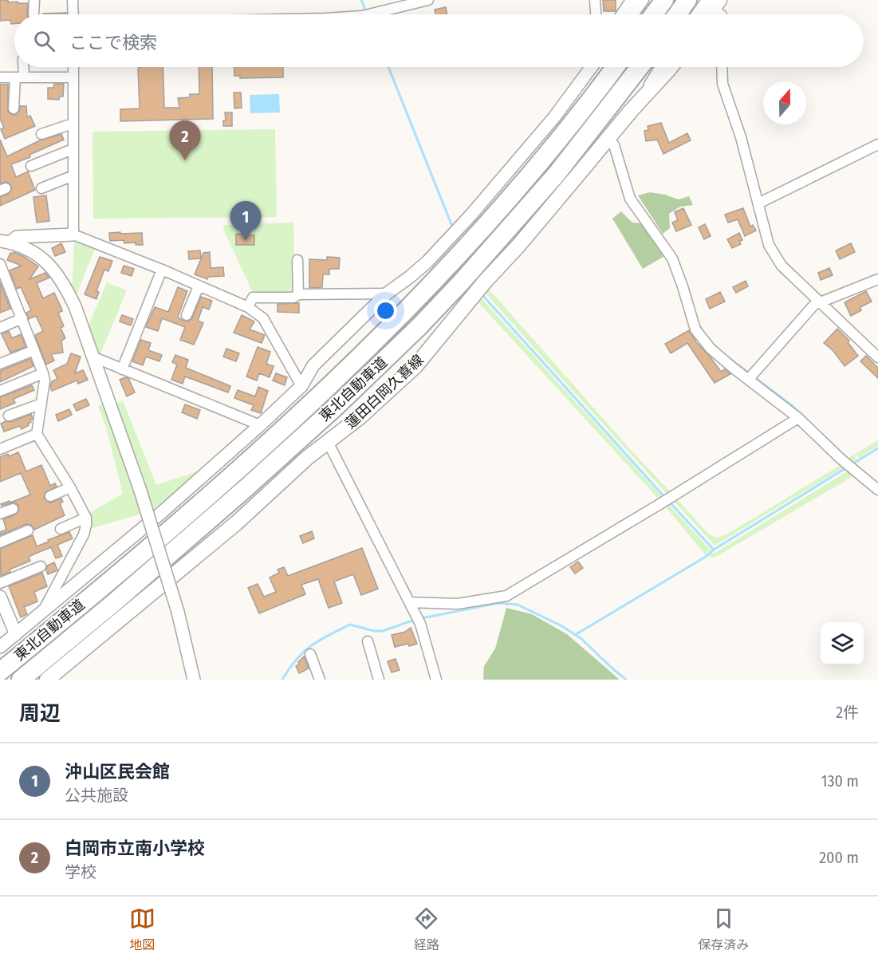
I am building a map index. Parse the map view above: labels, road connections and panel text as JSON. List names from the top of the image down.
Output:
{
  "streets": {
    "highway": ["東北自動車道"],
    "main road": ["蓮田白岡久喜線"]
  },
  "north": "top",
  "page": {
    "search": "ここで検索",
    "pins": ["2", "1"],
    "heading": ["周辺", "2件"],
    "list": [
      {
        "mark": "1",
        "name": "沖山区民会館",
        "note": "公共施設",
        "value": "130 m"
      },
      {
        "mark": "2",
        "name": "白岡市立南小学校",
        "note": "学校",
        "value": "200 m"
      }
    ],
    "nav": ["地図", "経路", "保存済み"]
  }
}
